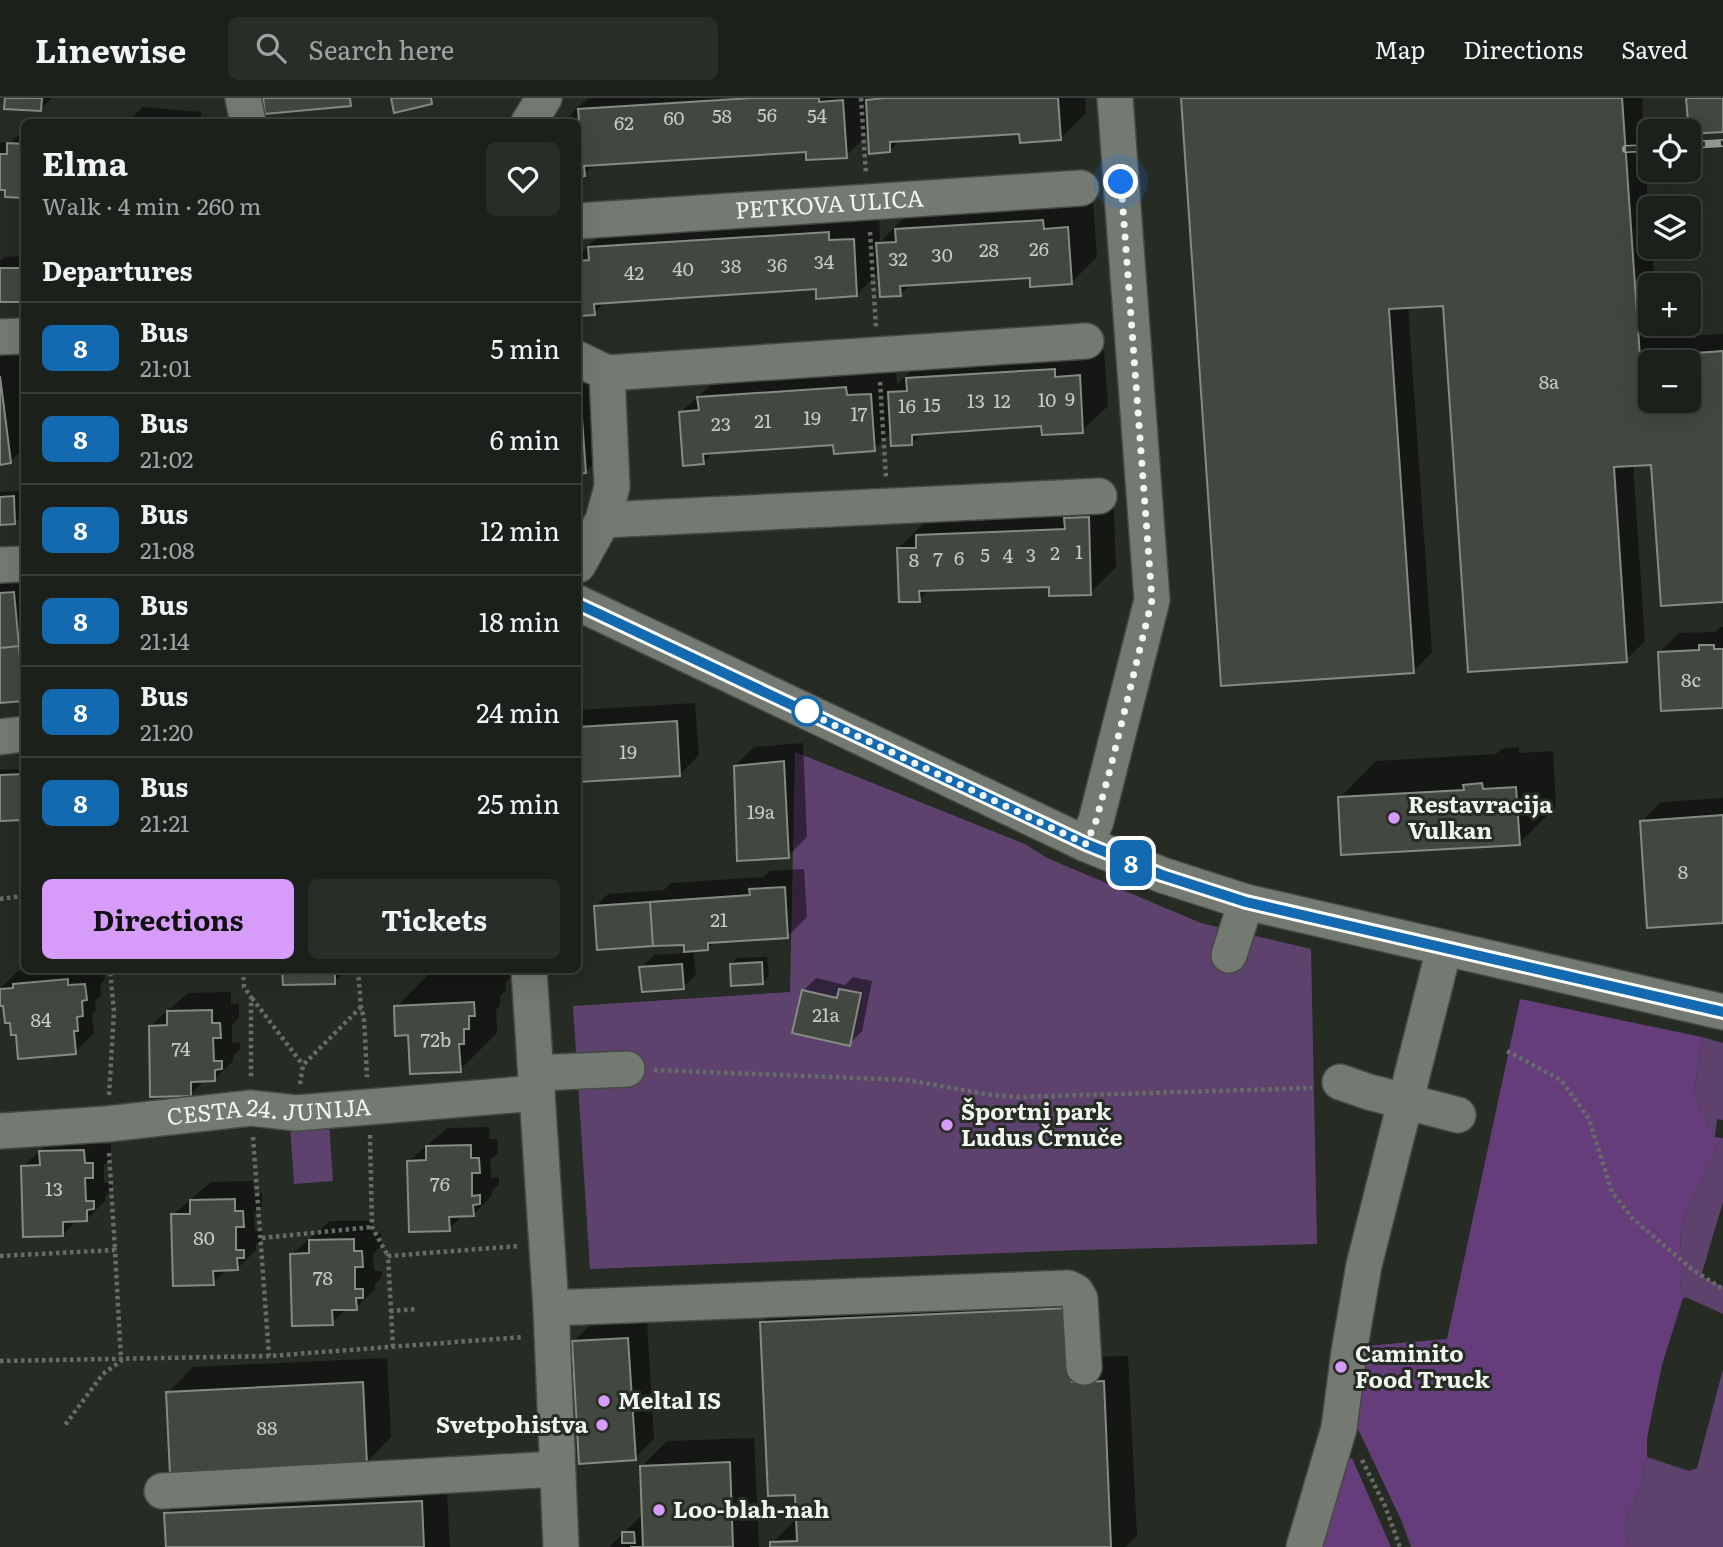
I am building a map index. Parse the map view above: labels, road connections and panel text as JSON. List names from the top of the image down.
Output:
{
  "streets": {
    "street": ["PETKOVA ULICA", "CESTA 24. JUNIJA"]
  },
  "places": [
    "Restavracija Vulkan",
    "Športni park Ludus Črnuče",
    "Caminito Food Truck",
    "Meltal IS",
    "Svetpohistva",
    "Loo-blah-nah"
  ],
  "lines": ["bus line 8"],
  "house_numbers": [
    "56",
    "58",
    "54",
    "60",
    "62",
    "26",
    "28",
    "30",
    "32",
    "34",
    "36",
    "38",
    "40",
    "42",
    "8a",
    "9",
    "10",
    "13",
    "12",
    "15",
    "16",
    "17",
    "19",
    "21",
    "23",
    "1",
    "2",
    "5",
    "3",
    "4",
    "6",
    "7",
    "8",
    "8c",
    "19",
    "19a",
    "8",
    "21",
    "21a",
    "84",
    "72b",
    "74",
    "76",
    "13",
    "80",
    "78",
    "88"
  ],
  "page": {
    "header": "Linewise",
    "search": "Search here",
    "nav": ["Map", "Directions", "Saved"],
    "on_map": "8",
    "map_buttons": ["+", "−"],
    "heading": [
      ["Elma", "Walk · 4 min · 260 m"],
      "Departures"
    ],
    "list": [
      {
        "mark": "8",
        "name": "Bus",
        "note": "21:01",
        "value": "5 min"
      },
      {
        "mark": "8",
        "name": "Bus",
        "note": "21:02",
        "value": "6 min"
      },
      {
        "mark": "8",
        "name": "Bus",
        "note": "21:08",
        "value": "12 min"
      },
      {
        "mark": "8",
        "name": "Bus",
        "note": "21:14",
        "value": "18 min"
      },
      {
        "mark": "8",
        "name": "Bus",
        "note": "21:20",
        "value": "24 min"
      },
      {
        "mark": "8",
        "name": "Bus",
        "note": "21:21",
        "value": "25 min"
      }
    ],
    "buttons": ["Directions", "Tickets"]
  }
}
